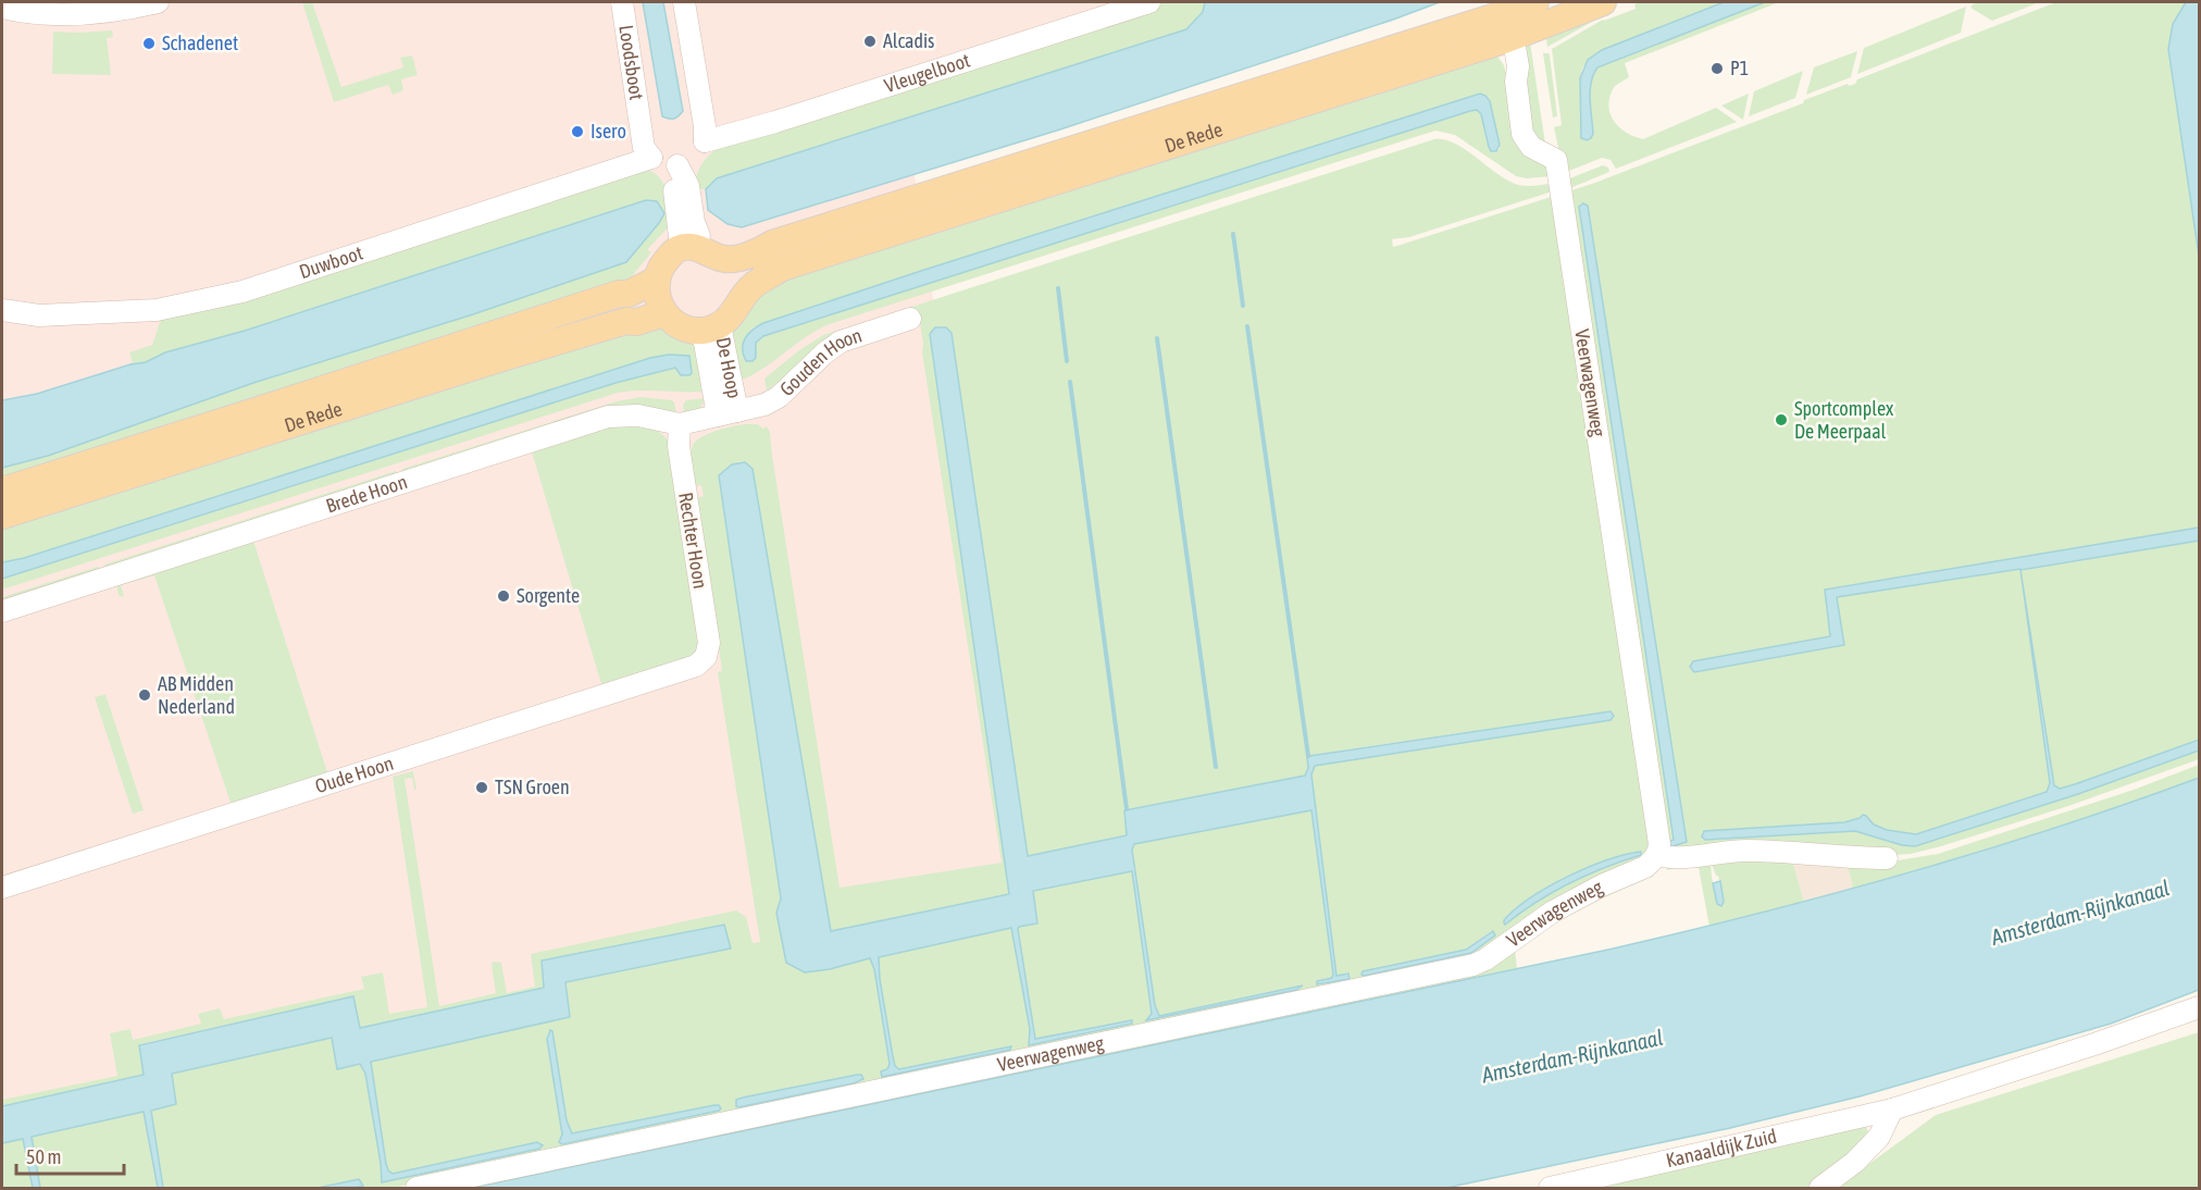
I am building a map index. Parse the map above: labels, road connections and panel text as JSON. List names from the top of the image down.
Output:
{
  "streets": {
    "main road": ["De Rede"],
    "street": [
      "Loodsboot",
      "Vleugelboot",
      "Duwboot",
      "Gouden Hoon",
      "De Hoop",
      "Veerwagenweg",
      "Brede Hoon",
      "Rechter Hoon",
      "Oude Hoon",
      "Kanaaldijk Zuid"
    ]
  },
  "crossings": [
    ["Loodsboot", "Duwboot"],
    ["De Rede", "De Hoop"],
    ["De Rede", "Veerwagenweg"],
    ["Gouden Hoon", "De Hoop"],
    ["Gouden Hoon", "Brede Hoon"],
    ["De Hoop", "Brede Hoon"],
    ["Brede Hoon", "Rechter Hoon"],
    ["Rechter Hoon", "Oude Hoon"]
  ],
  "water": ["Amsterdam-Rijnkanaal"],
  "places": [
    "Alcadis",
    "Schadenet",
    "P1",
    "Isero",
    "Sportcomplex De Meerpaal",
    "Sorgente",
    "AB Midden Nederland",
    "TSN Groen"
  ],
  "scale_bar": "50 m"
}
